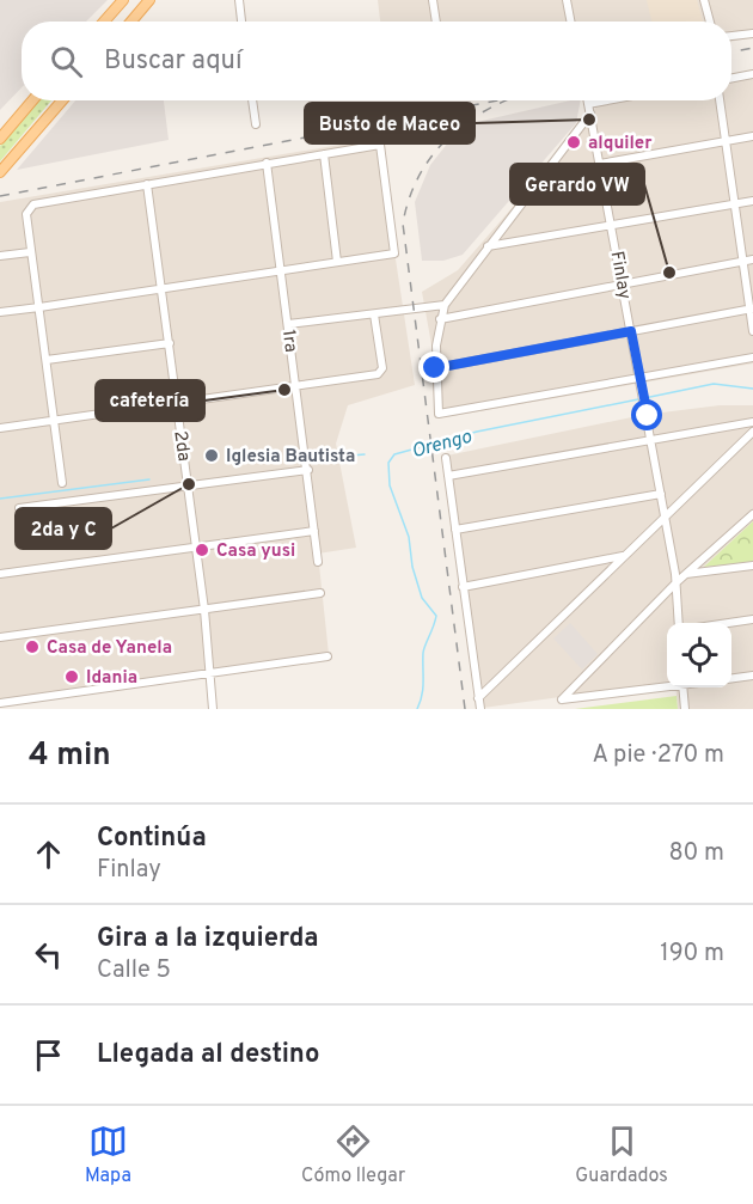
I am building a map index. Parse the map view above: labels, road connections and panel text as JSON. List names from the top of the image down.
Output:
{
  "streets": {
    "street": ["Finlay", "1ra", "2da"]
  },
  "water": ["Orengo"],
  "places": [
    "Busto de Maceo",
    "alquiler",
    "Gerardo VW",
    "cafetería",
    "Iglesia Bautista",
    "2da y C",
    "Casa yusi",
    "Casa de Yanela",
    "Idania"
  ],
  "page": {
    "search": "Buscar aquí",
    "heading": ["4 min", "A pie · 270 m"],
    "list": [
      ["Continúa", "Finlay", "80 m"],
      ["Gira a la izquierda", "Calle 5", "190 m"],
      "Llegada al destino"
    ],
    "nav": ["Mapa", "Cómo llegar", "Guardados"]
  }
}
